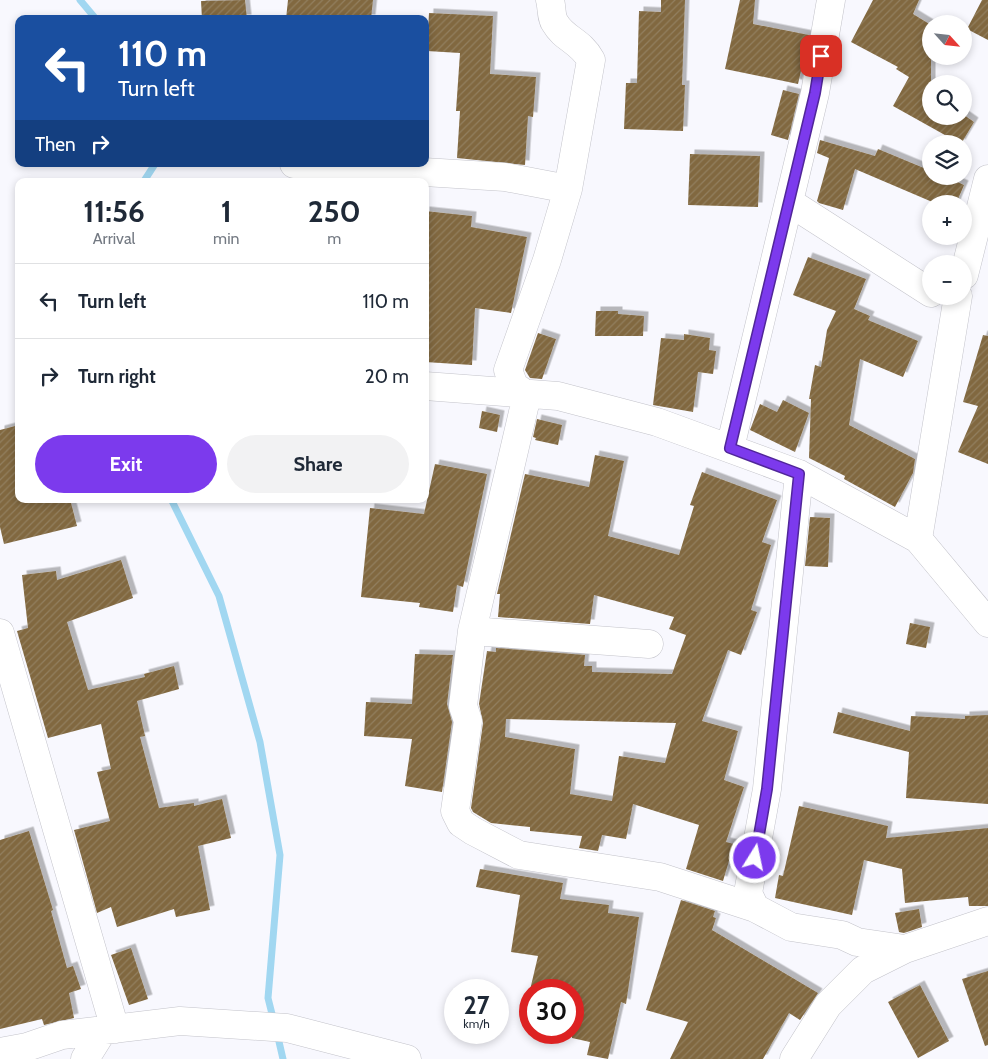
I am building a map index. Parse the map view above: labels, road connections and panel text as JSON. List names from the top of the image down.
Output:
{
  "north": "bottom right",
  "page": {
    "map_buttons": ["+", "−"],
    "turn": ["110 m", "Turn left"],
    "then": "Then",
    "eta": [
      "11:56",
      "Arrival",
      "1",
      "min",
      "250",
      "m"
    ],
    "list": [
      {
        "name": "Turn left",
        "value": "110 m"
      },
      {
        "name": "Turn right",
        "value": "20 m"
      }
    ],
    "buttons": ["Exit", "Share"],
    "speed": "27 km/h",
    "limit": "30"
  }
}
